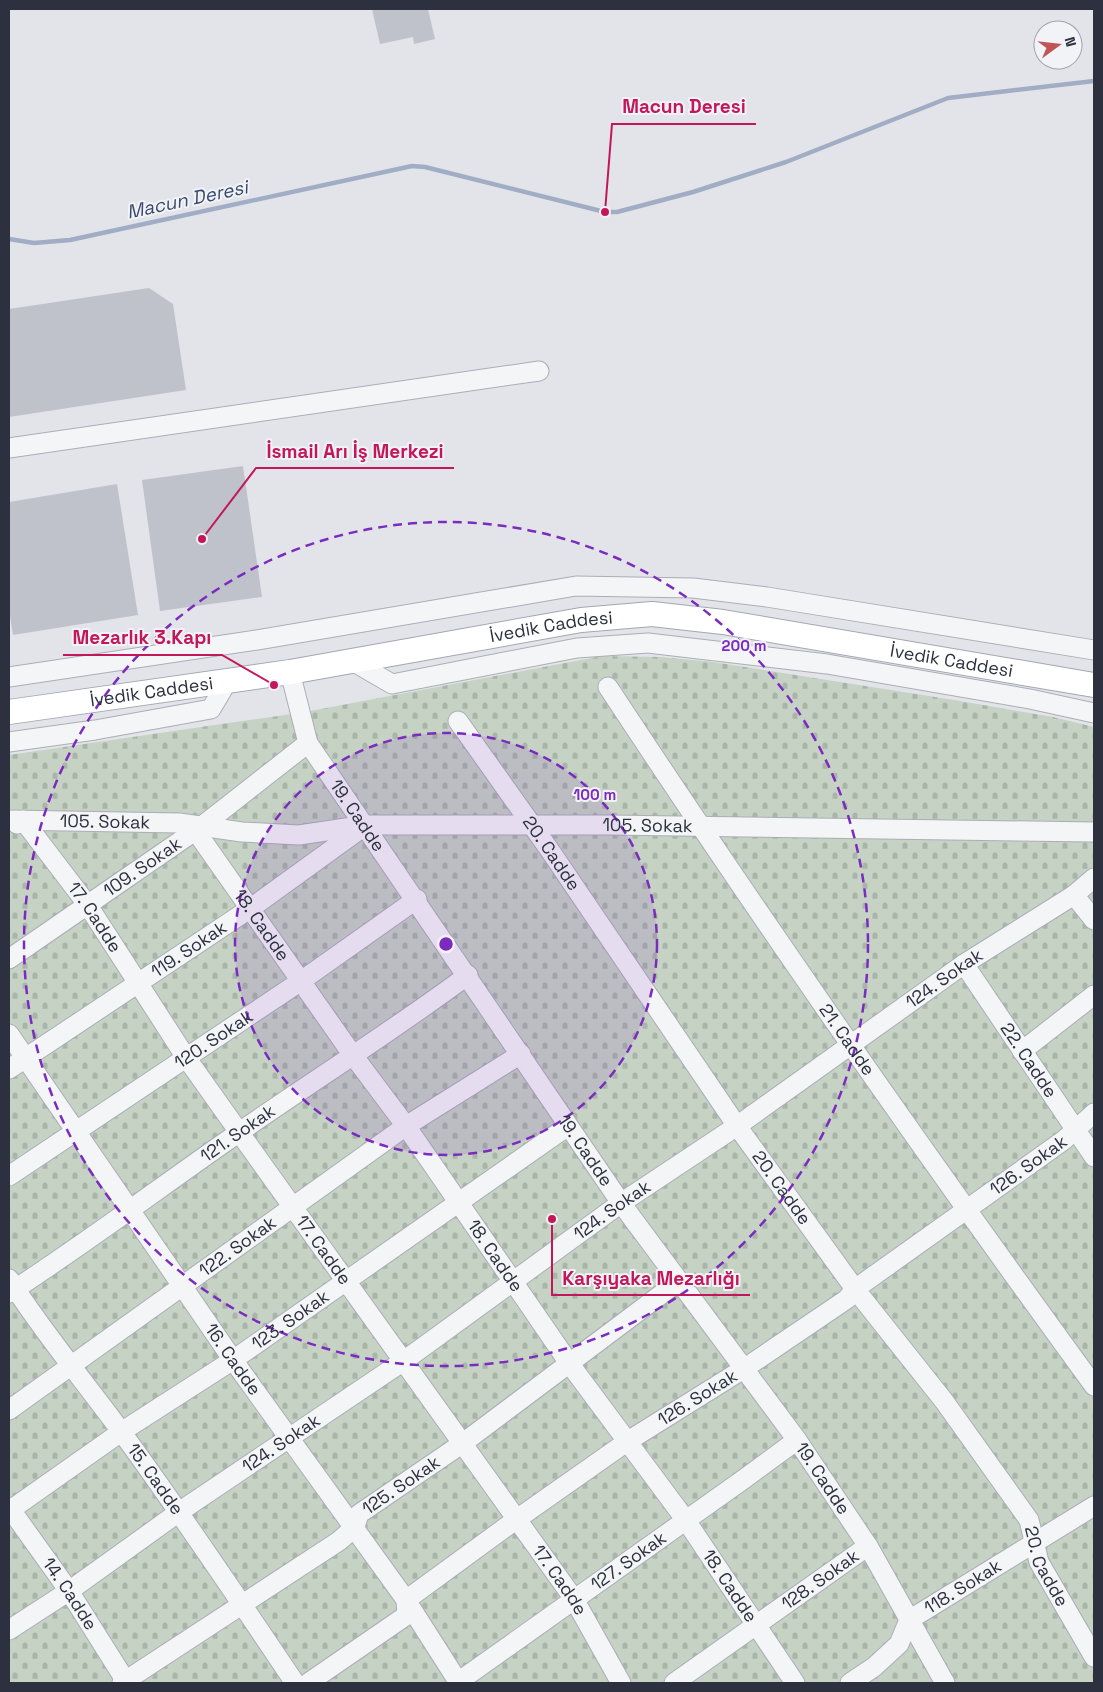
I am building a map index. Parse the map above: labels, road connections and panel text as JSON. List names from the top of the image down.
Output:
{
  "streets": {
    "main road": ["İvedik Caddesi"],
    "street": [
      "19. Cadde",
      "105. Sokak",
      "20. Cadde",
      "109. Sokak",
      "17. Cadde",
      "18. Cadde",
      "119. Sokak",
      "124. Sokak",
      "120. Sokak",
      "21. Cadde",
      "22. Cadde",
      "121. Sokak",
      "126. Sokak",
      "122. Sokak",
      "123. Sokak",
      "16. Cadde",
      "15. Cadde",
      "125. Sokak",
      "127. Sokak",
      "128. Sokak",
      "118. Sokak",
      "14. Cadde"
    ]
  },
  "crossings": [
    ["19. Cadde", "105. Sokak"],
    ["19. Cadde", "119. Sokak"],
    ["19. Cadde", "124. Sokak"],
    ["19. Cadde", "120. Sokak"],
    ["19. Cadde", "121. Sokak"],
    ["19. Cadde", "126. Sokak"],
    ["19. Cadde", "122. Sokak"],
    ["19. Cadde", "123. Sokak"],
    ["19. Cadde", "125. Sokak"],
    ["19. Cadde", "127. Sokak"],
    ["19. Cadde", "128. Sokak"],
    ["19. Cadde", "118. Sokak"],
    ["105. Sokak", "20. Cadde"],
    ["105. Sokak", "109. Sokak"],
    ["105. Sokak", "17. Cadde"],
    ["105. Sokak", "18. Cadde"],
    ["105. Sokak", "119. Sokak"],
    ["105. Sokak", "21. Cadde"],
    ["20. Cadde", "124. Sokak"],
    ["20. Cadde", "126. Sokak"],
    ["20. Cadde", "118. Sokak"],
    ["109. Sokak", "17. Cadde"],
    ["109. Sokak", "18. Cadde"],
    ["17. Cadde", "119. Sokak"],
    ["17. Cadde", "124. Sokak"],
    ["17. Cadde", "120. Sokak"],
    ["17. Cadde", "121. Sokak"],
    ["17. Cadde", "126. Sokak"],
    ["17. Cadde", "122. Sokak"],
    ["17. Cadde", "123. Sokak"],
    ["17. Cadde", "125. Sokak"],
    ["17. Cadde", "127. Sokak"],
    ["18. Cadde", "119. Sokak"],
    ["18. Cadde", "124. Sokak"],
    ["18. Cadde", "120. Sokak"],
    ["18. Cadde", "121. Sokak"],
    ["18. Cadde", "126. Sokak"],
    ["18. Cadde", "122. Sokak"],
    ["18. Cadde", "123. Sokak"],
    ["18. Cadde", "125. Sokak"],
    ["18. Cadde", "127. Sokak"],
    ["18. Cadde", "128. Sokak"],
    ["119. Sokak", "16. Cadde"],
    ["124. Sokak", "21. Cadde"],
    ["124. Sokak", "22. Cadde"],
    ["124. Sokak", "16. Cadde"],
    ["124. Sokak", "15. Cadde"],
    ["124. Sokak", "14. Cadde"],
    ["120. Sokak", "16. Cadde"],
    ["21. Cadde", "126. Sokak"],
    ["22. Cadde", "126. Sokak"],
    ["121. Sokak", "16. Cadde"],
    ["121. Sokak", "15. Cadde"],
    ["126. Sokak", "16. Cadde"],
    ["122. Sokak", "16. Cadde"],
    ["122. Sokak", "15. Cadde"],
    ["123. Sokak", "16. Cadde"],
    ["123. Sokak", "15. Cadde"],
    ["123. Sokak", "14. Cadde"],
    ["16. Cadde", "125. Sokak"],
    ["16. Cadde", "127. Sokak"],
    ["15. Cadde", "125. Sokak"],
    ["125. Sokak", "14. Cadde"]
  ],
  "water": ["Macun Deresi"],
  "places": [
    "Macun Deresi",
    "İsmail Arı İş Merkezi",
    "Mezarlık 3.Kapı",
    "Karşıyaka Mezarlığı"
  ],
  "north": "right",
  "rings": ["200 m", "100 m"]
}
